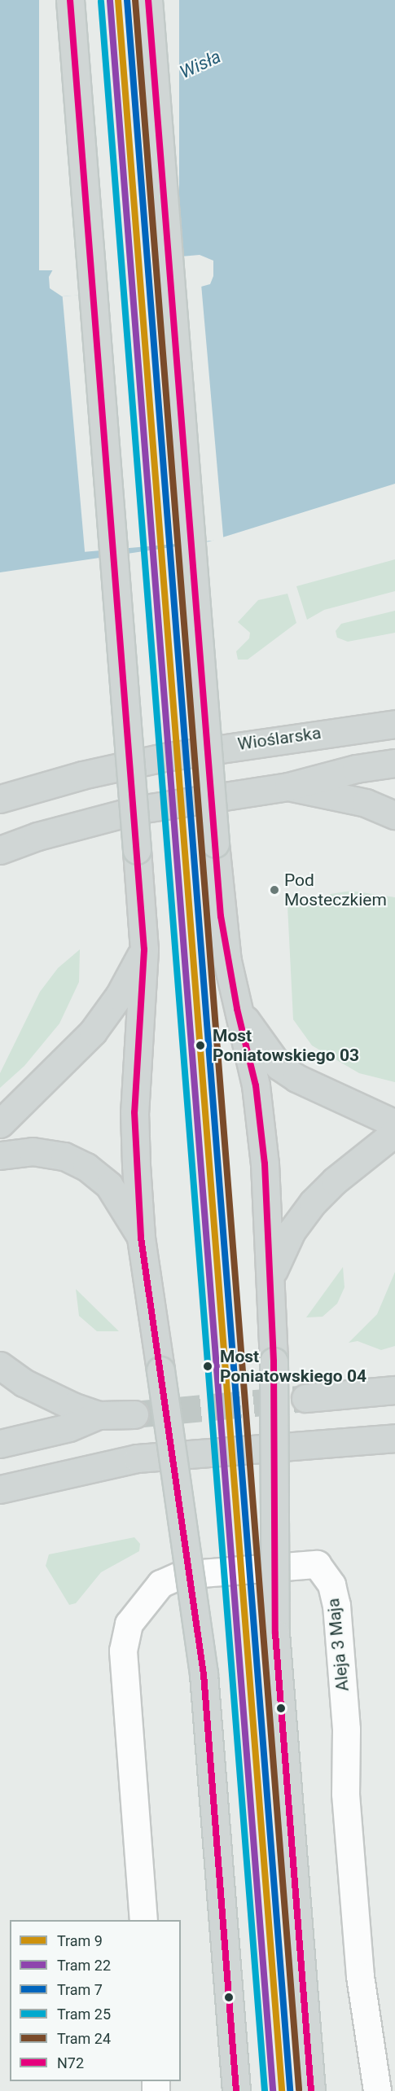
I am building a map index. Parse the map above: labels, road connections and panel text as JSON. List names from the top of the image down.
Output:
{
  "streets": {
    "main road": ["Wioślarska"],
    "street": ["Aleja 3 Maja"]
  },
  "water": ["Wisła"],
  "places": ["Pod Mosteczkiem", "Most Poniatowskiego 03", "Most Poniatowskiego 04"],
  "lines": [
    "tram line 9",
    "tram line 7",
    "tram line 24",
    "transit line N72",
    "tram line 22",
    "tram line 25"
  ],
  "legend": [
    "Tram 9",
    "Tram 22",
    "Tram 7",
    "Tram 25",
    "Tram 24",
    "N72"
  ]
}
